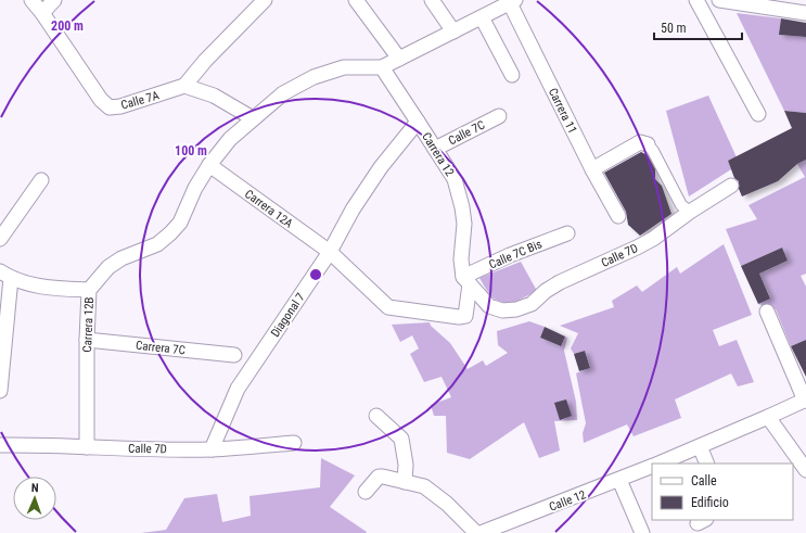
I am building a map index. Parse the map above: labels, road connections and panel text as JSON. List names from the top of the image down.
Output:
{
  "streets": {
    "street": [
      "Calle 7A",
      "Carrera 11",
      "Calle 7C",
      "Carrera 12",
      "Carrera 12A",
      "Calle 7C Bis",
      "Calle 7D",
      "Diagonal 7",
      "Carrera 12B",
      "Carrera 7C",
      "Calle 12"
    ]
  },
  "crossings": [
    ["Calle 7C", "Carrera 12"],
    ["Carrera 12", "Carrera 12A"],
    ["Carrera 12", "Calle 7C Bis"],
    ["Carrera 12", "Calle 7D"],
    ["Carrera 12", "Diagonal 7"],
    ["Carrera 12", "Carrera 12B"],
    ["Carrera 12A", "Diagonal 7"],
    ["Carrera 12A", "Carrera 12B"],
    ["Calle 7C Bis", "Calle 7D"],
    ["Calle 7D", "Diagonal 7"],
    ["Calle 7D", "Carrera 12B"],
    ["Carrera 12B", "Carrera 7C"]
  ],
  "legend": ["Calle", "Edificio"],
  "scale_bar": "50 m",
  "north": "top",
  "rings": ["200 m", "100 m"]
}
